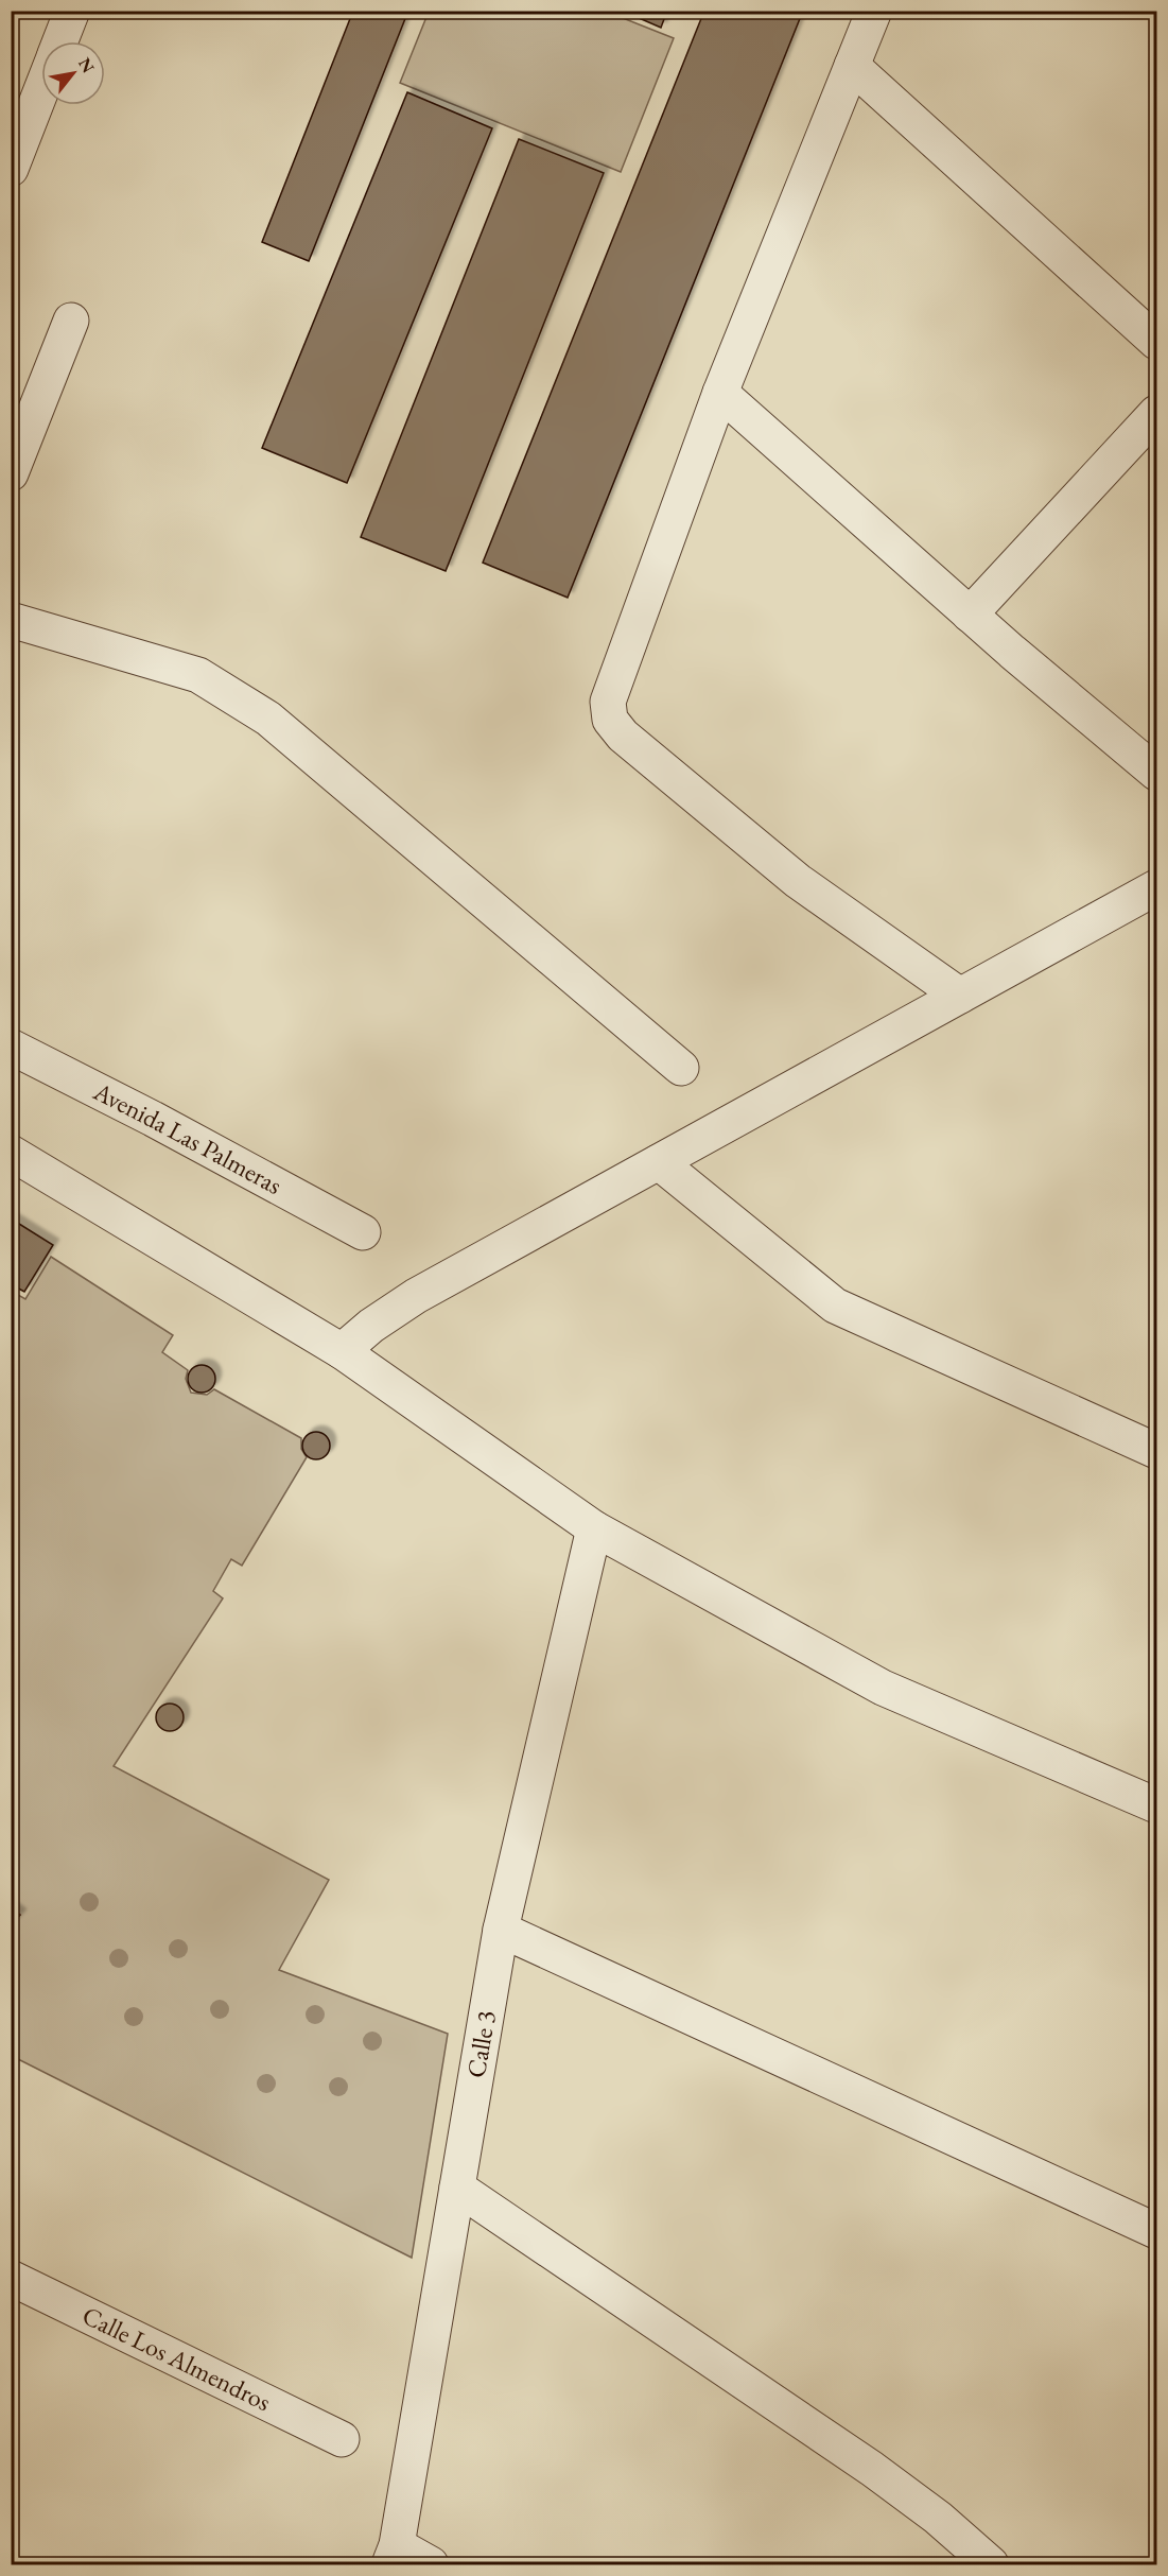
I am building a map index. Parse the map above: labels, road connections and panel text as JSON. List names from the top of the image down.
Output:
{
  "streets": {
    "street": ["Avenida Las Palmeras", "Calle 3", "Calle Los Almendros"]
  },
  "north": "top right"
}
